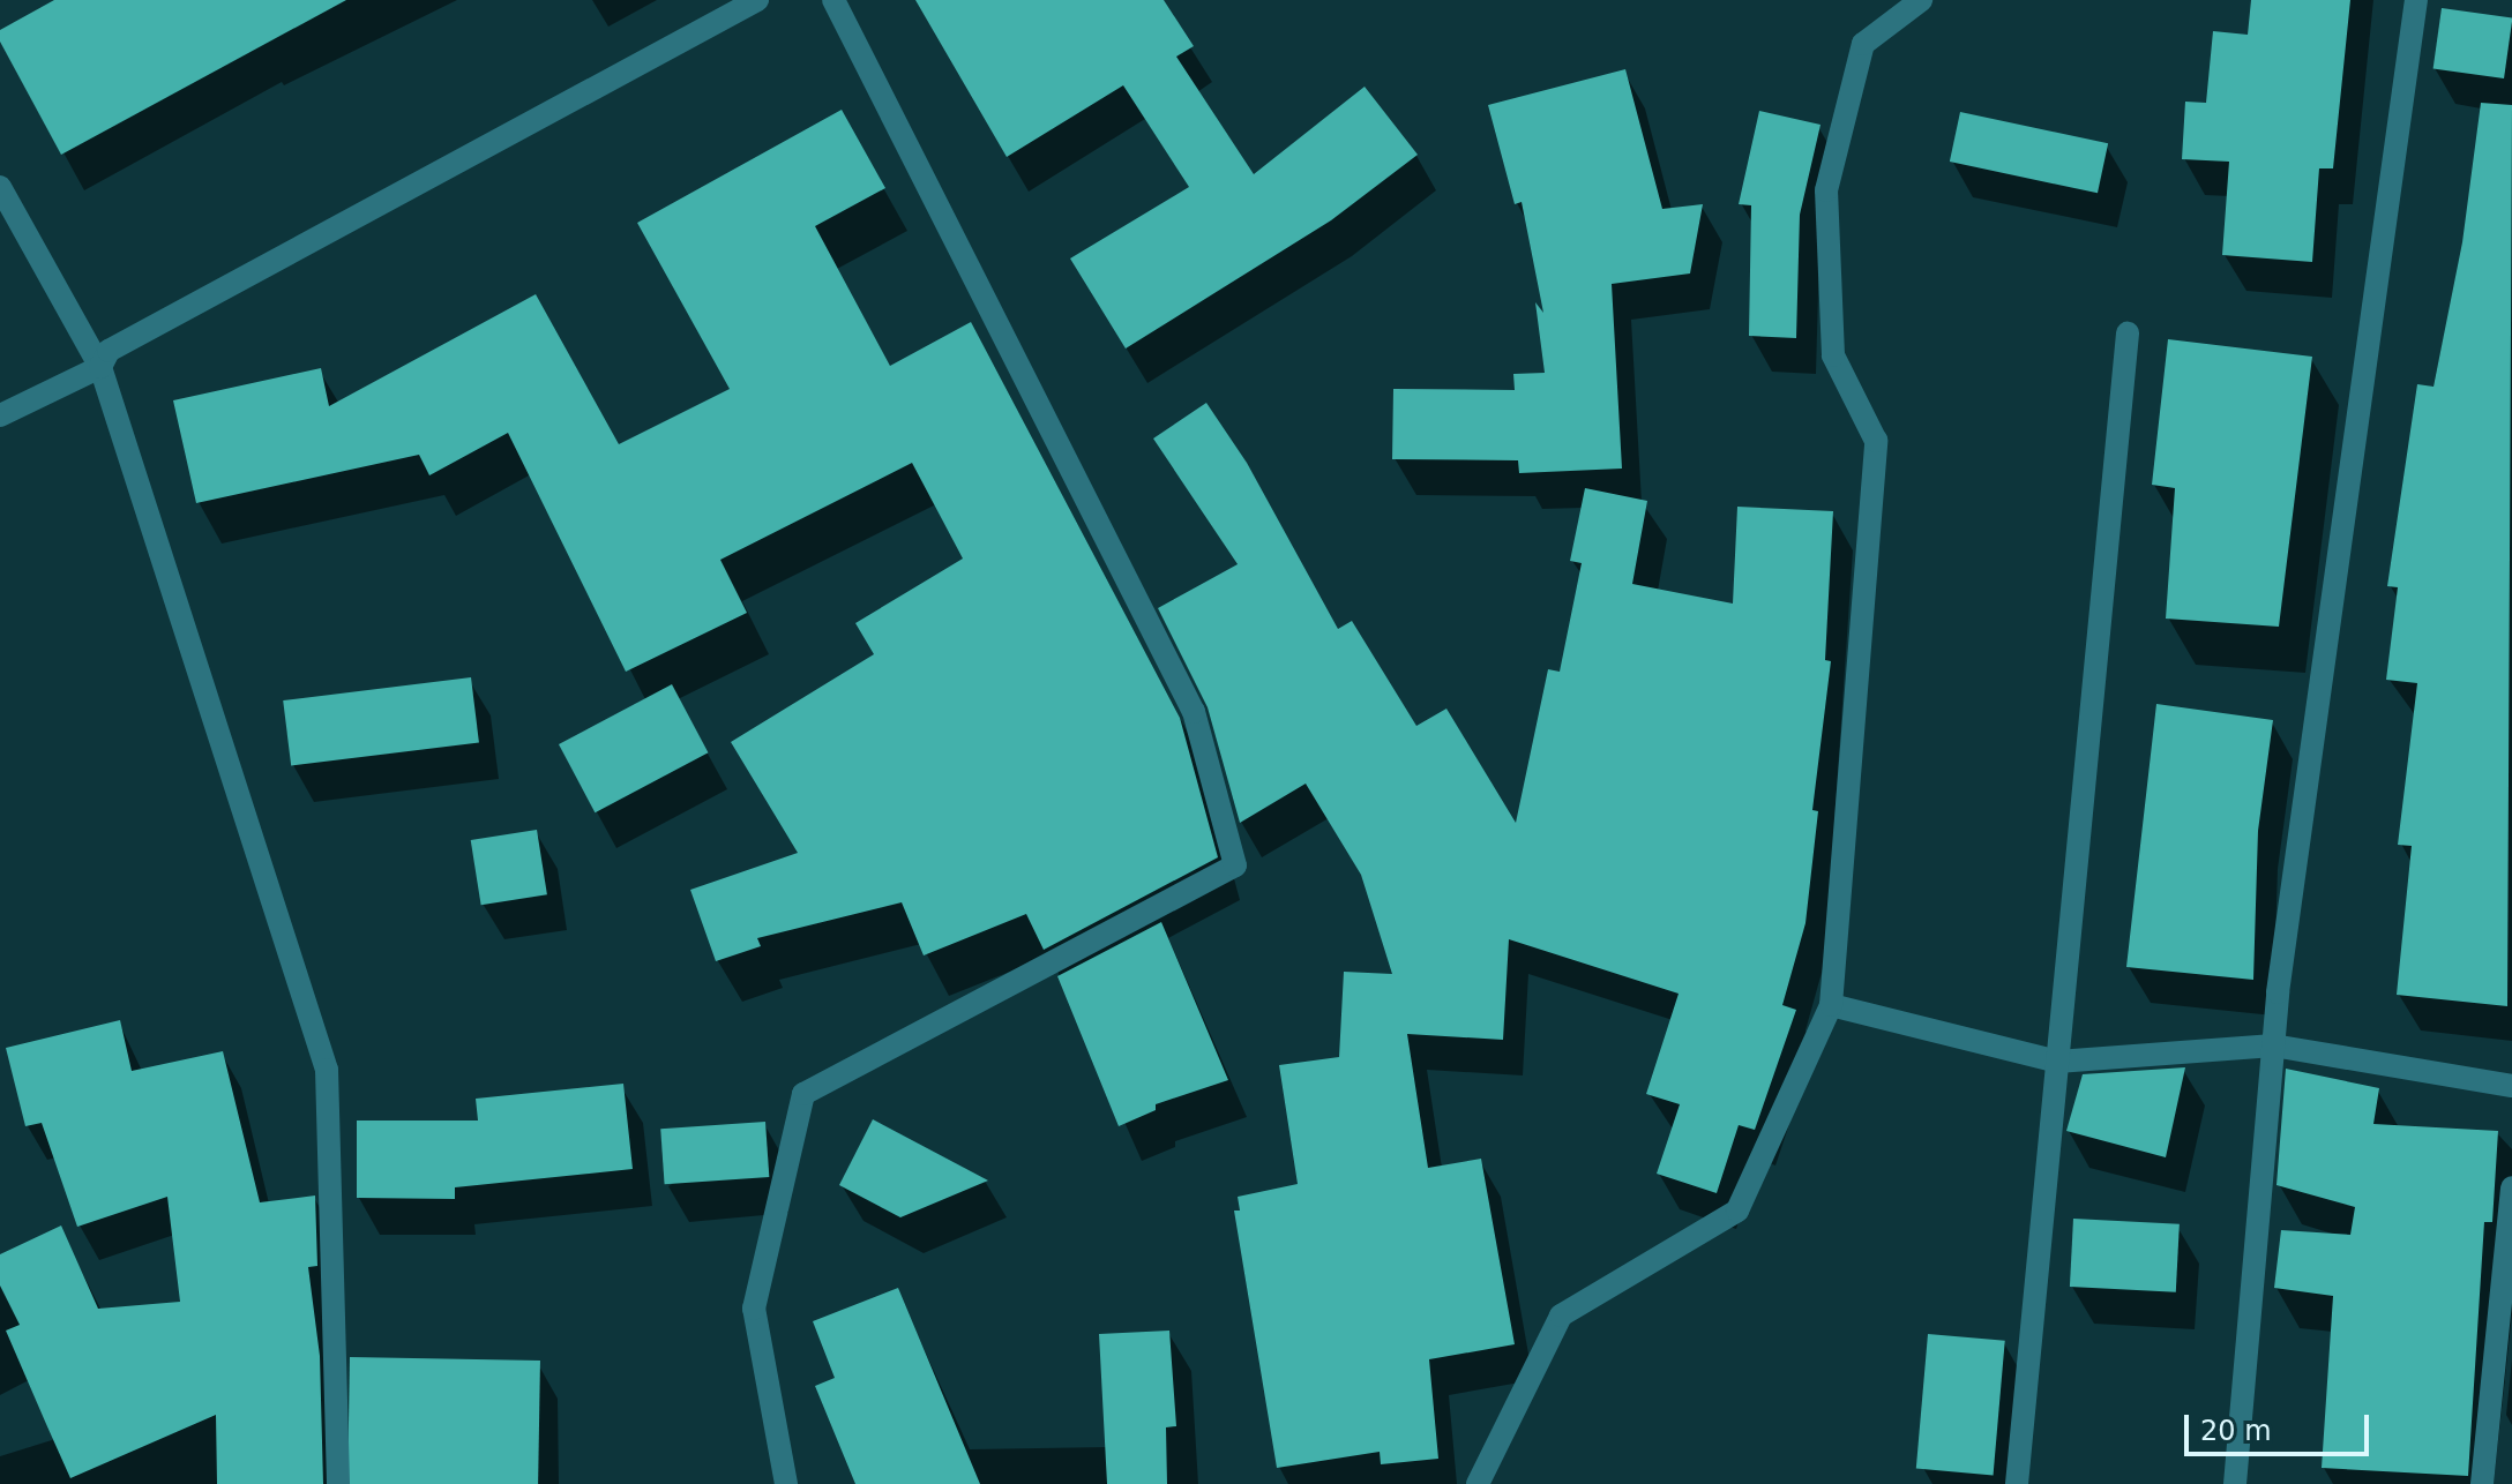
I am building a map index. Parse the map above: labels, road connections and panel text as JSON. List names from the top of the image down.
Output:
{
  "scale_bar": "20 m"
}
